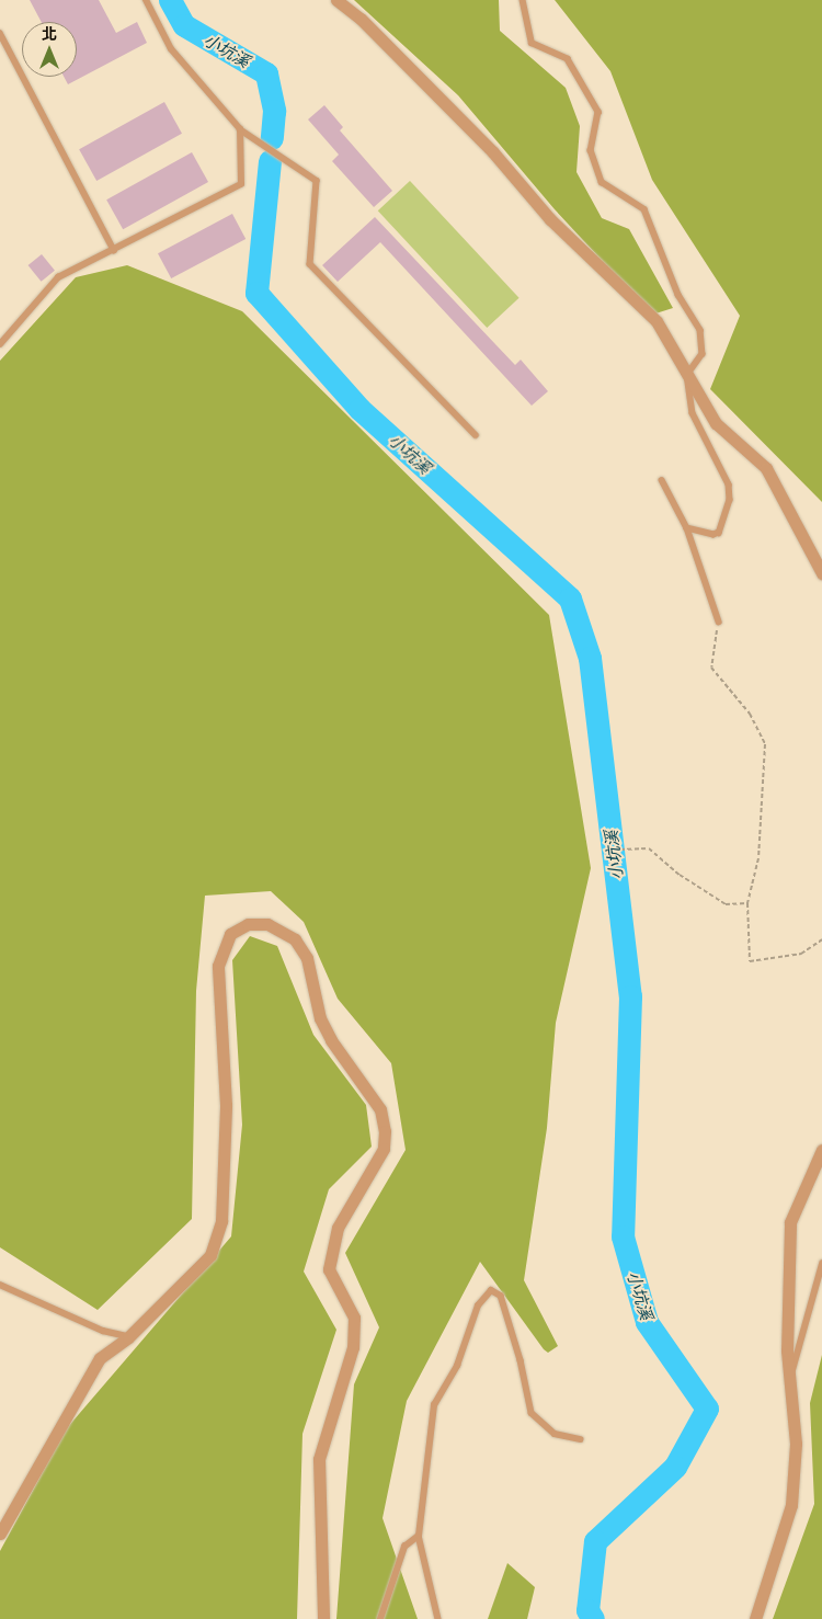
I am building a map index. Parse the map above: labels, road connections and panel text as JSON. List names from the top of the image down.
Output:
{
  "water": ["小坑溪"],
  "north": "top"
}
